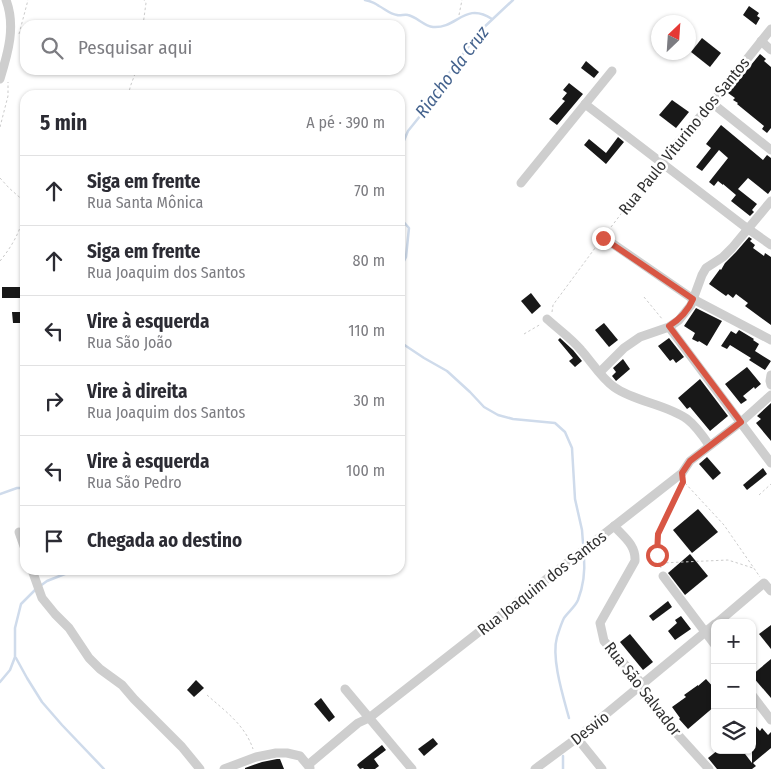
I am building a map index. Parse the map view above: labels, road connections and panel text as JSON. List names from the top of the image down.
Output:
{
  "streets": {
    "street": [
      "Rua Paulo Viturino dos Santos",
      "Rua Joaquim dos Santos",
      "Rua São Salvador",
      "Desvio"
    ]
  },
  "crossings": [
    ["Rua Joaquim dos Santos", "Rua São Salvador"],
    ["Rua São Salvador", "Desvio"]
  ],
  "water": ["Riacho da Cruz"],
  "north": "top right",
  "page": {
    "search": "Pesquisar aqui",
    "heading": ["5 min", "A pé · 390 m"],
    "list": [
      ["Siga em frente", "Rua Santa Mônica", "70 m"],
      ["Siga em frente", "Rua Joaquim dos Santos", "80 m"],
      ["Vire à esquerda", "Rua São João", "110 m"],
      ["Vire à direita", "Rua Joaquim dos Santos", "30 m"],
      ["Vire à esquerda", "Rua São Pedro", "100 m"],
      "Chegada ao destino"
    ],
    "map_buttons": ["+", "−"]
  }
}
